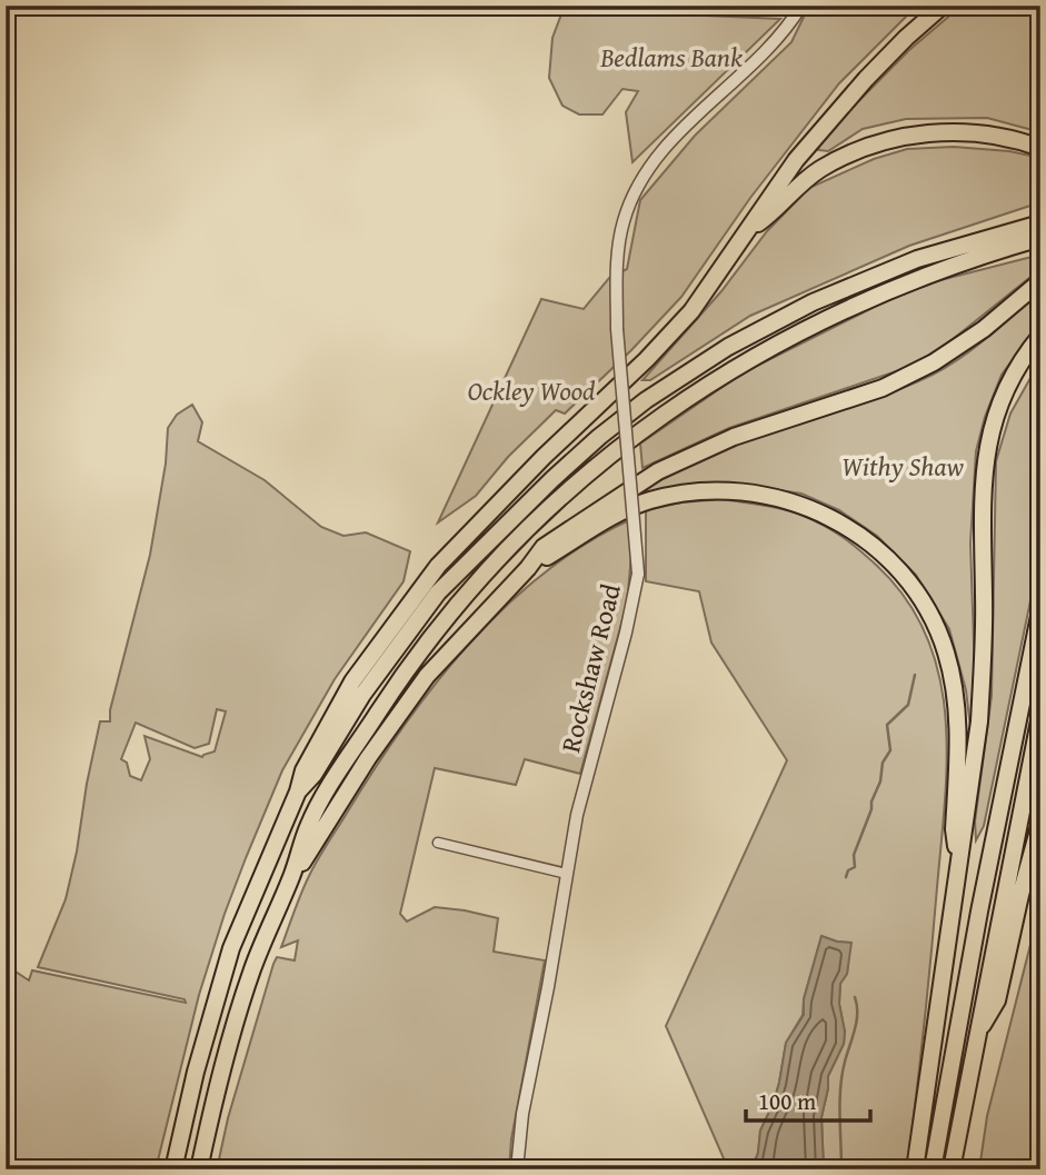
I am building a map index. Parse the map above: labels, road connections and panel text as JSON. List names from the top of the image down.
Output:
{
  "streets": {
    "street": ["Rockshaw Road"]
  },
  "parks": ["Bedlams Bank", "Ockley Wood", "Withy Shaw"],
  "scale_bar": "100 m"
}
